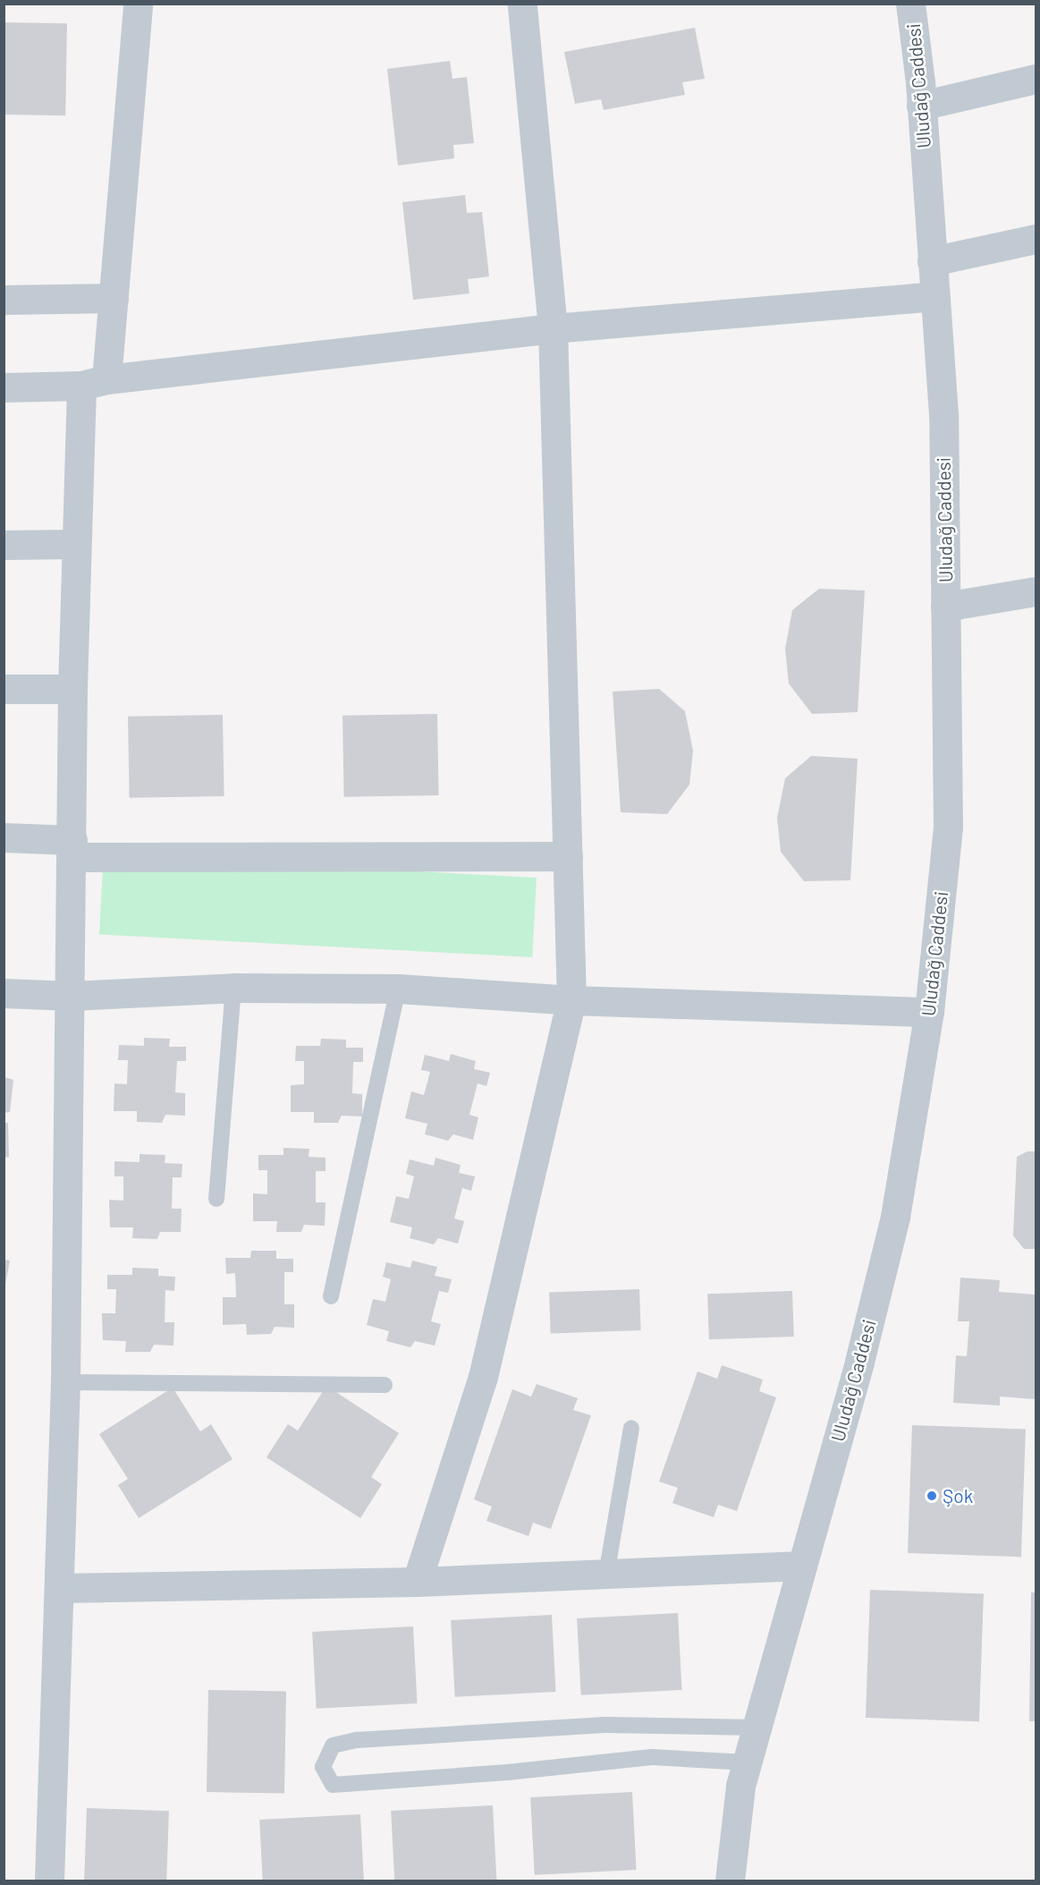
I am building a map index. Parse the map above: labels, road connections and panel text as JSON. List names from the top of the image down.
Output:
{
  "streets": {
    "street": ["Uludağ Caddesi"]
  },
  "places": ["Şok"]
}
